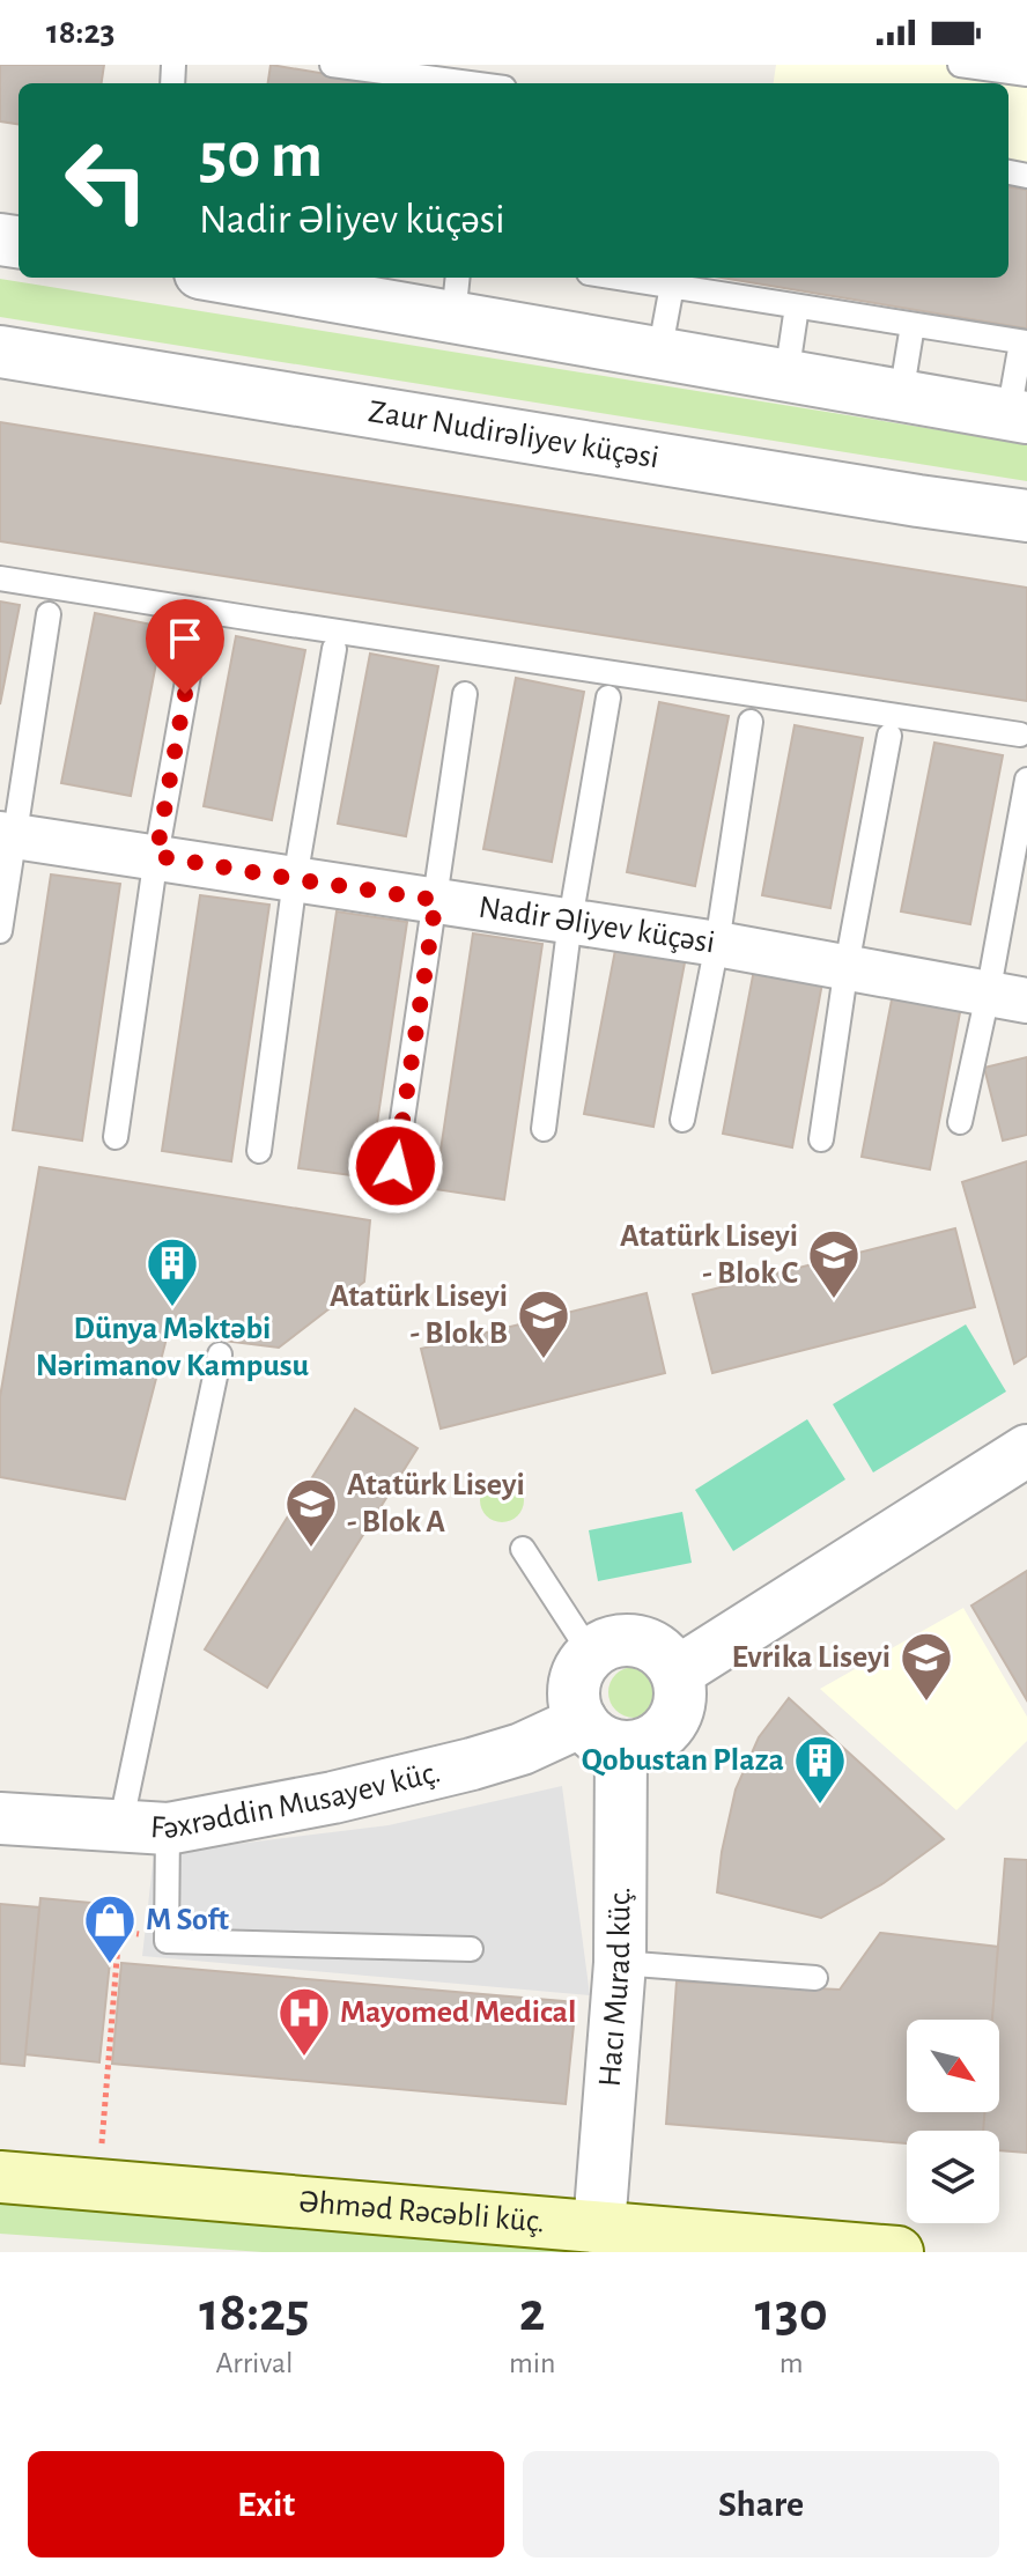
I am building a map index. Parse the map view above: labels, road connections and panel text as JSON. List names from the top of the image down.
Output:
{
  "streets": {
    "main road": ["Əhməd Rəcəbli küç."],
    "street": [
      "Zaur Nudirəliyev küçəsi",
      "Nadir Əliyev küçəsi",
      "Fəxrəddin Musayev küç.",
      "Hacı Murad küç."
    ]
  },
  "crossings": [
    ["Fəxrəddin Musayev küç.", "Hacı Murad küç."],
    ["Hacı Murad küç.", "Əhməd Rəcəbli küç."]
  ],
  "places": {
    "school or university": [
      "Atatürk Liseyi - Blok C",
      "Atatürk Liseyi - Blok B",
      "Atatürk Liseyi - Blok A",
      "Evrika Liseyi"
    ],
    "building": ["Dünya Məktəbi Nərimanov Kampusu", "Qobustan Plaza"],
    "shop": ["M Soft"],
    "hospital": ["Mayomed Medical"]
  },
  "north": "bottom right",
  "page": {
    "status": "18:23",
    "turn": ["50 m", "Nadir Əliyev küçəsi"],
    "eta": [
      "18:25",
      "Arrival",
      "2",
      "min",
      "130",
      "m"
    ],
    "buttons": ["Exit", "Share"]
  }
}
